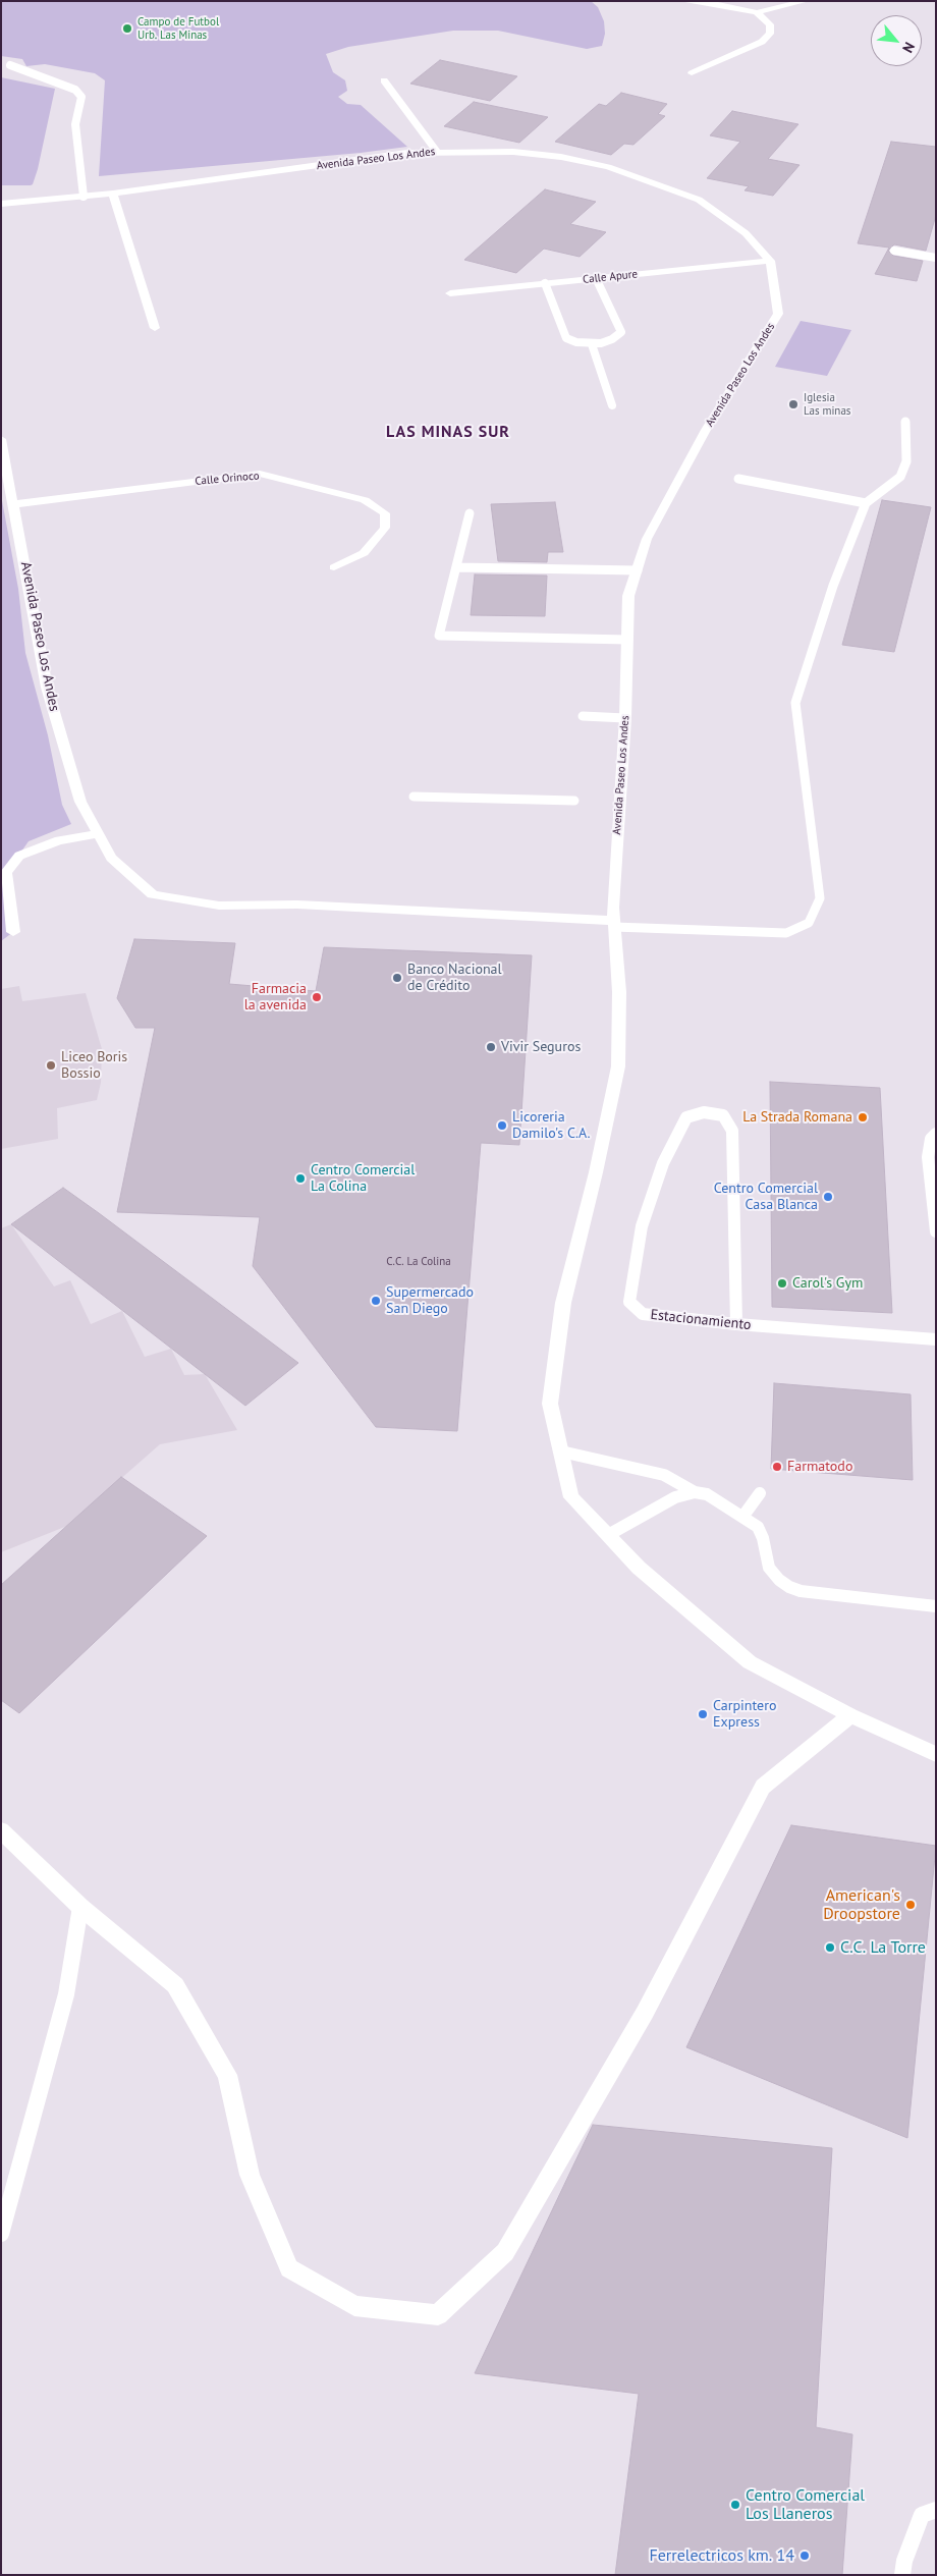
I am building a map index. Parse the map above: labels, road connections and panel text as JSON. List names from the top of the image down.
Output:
{
  "streets": {
    "street": ["Avenida Paseo Los Andes", "Calle Apure", "Calle Orinoco"],
    "lane": ["Estacionamiento"]
  },
  "crossings": [
    ["Avenida Paseo Los Andes", "Calle Apure"],
    ["Avenida Paseo Los Andes", "Calle Orinoco"]
  ],
  "districts": ["LAS MINAS SUR"],
  "places": [
    "Campo de Futbol Urb. Las Minas",
    "Iglesia Las minas",
    "Banco Nacional de Crédito",
    "Farmacia la avenida",
    "Vivir Seguros",
    "Liceo Boris Bossio",
    "La Strada Romana",
    "Licoreria Damilo's C.A.",
    "Centro Comercial La Colina",
    "Centro Comercial Casa Blanca",
    "Carol's Gym",
    "Supermercado San Diego",
    "Farmatodo",
    "Carpintero Express",
    "American's Droopstore",
    "C.C. La Torre",
    "Centro Comercial Los Llaneros",
    "Ferrelectricos km. 14"
  ],
  "house_numbers": ["C.C. La Colina"],
  "north": "bottom right"
}
